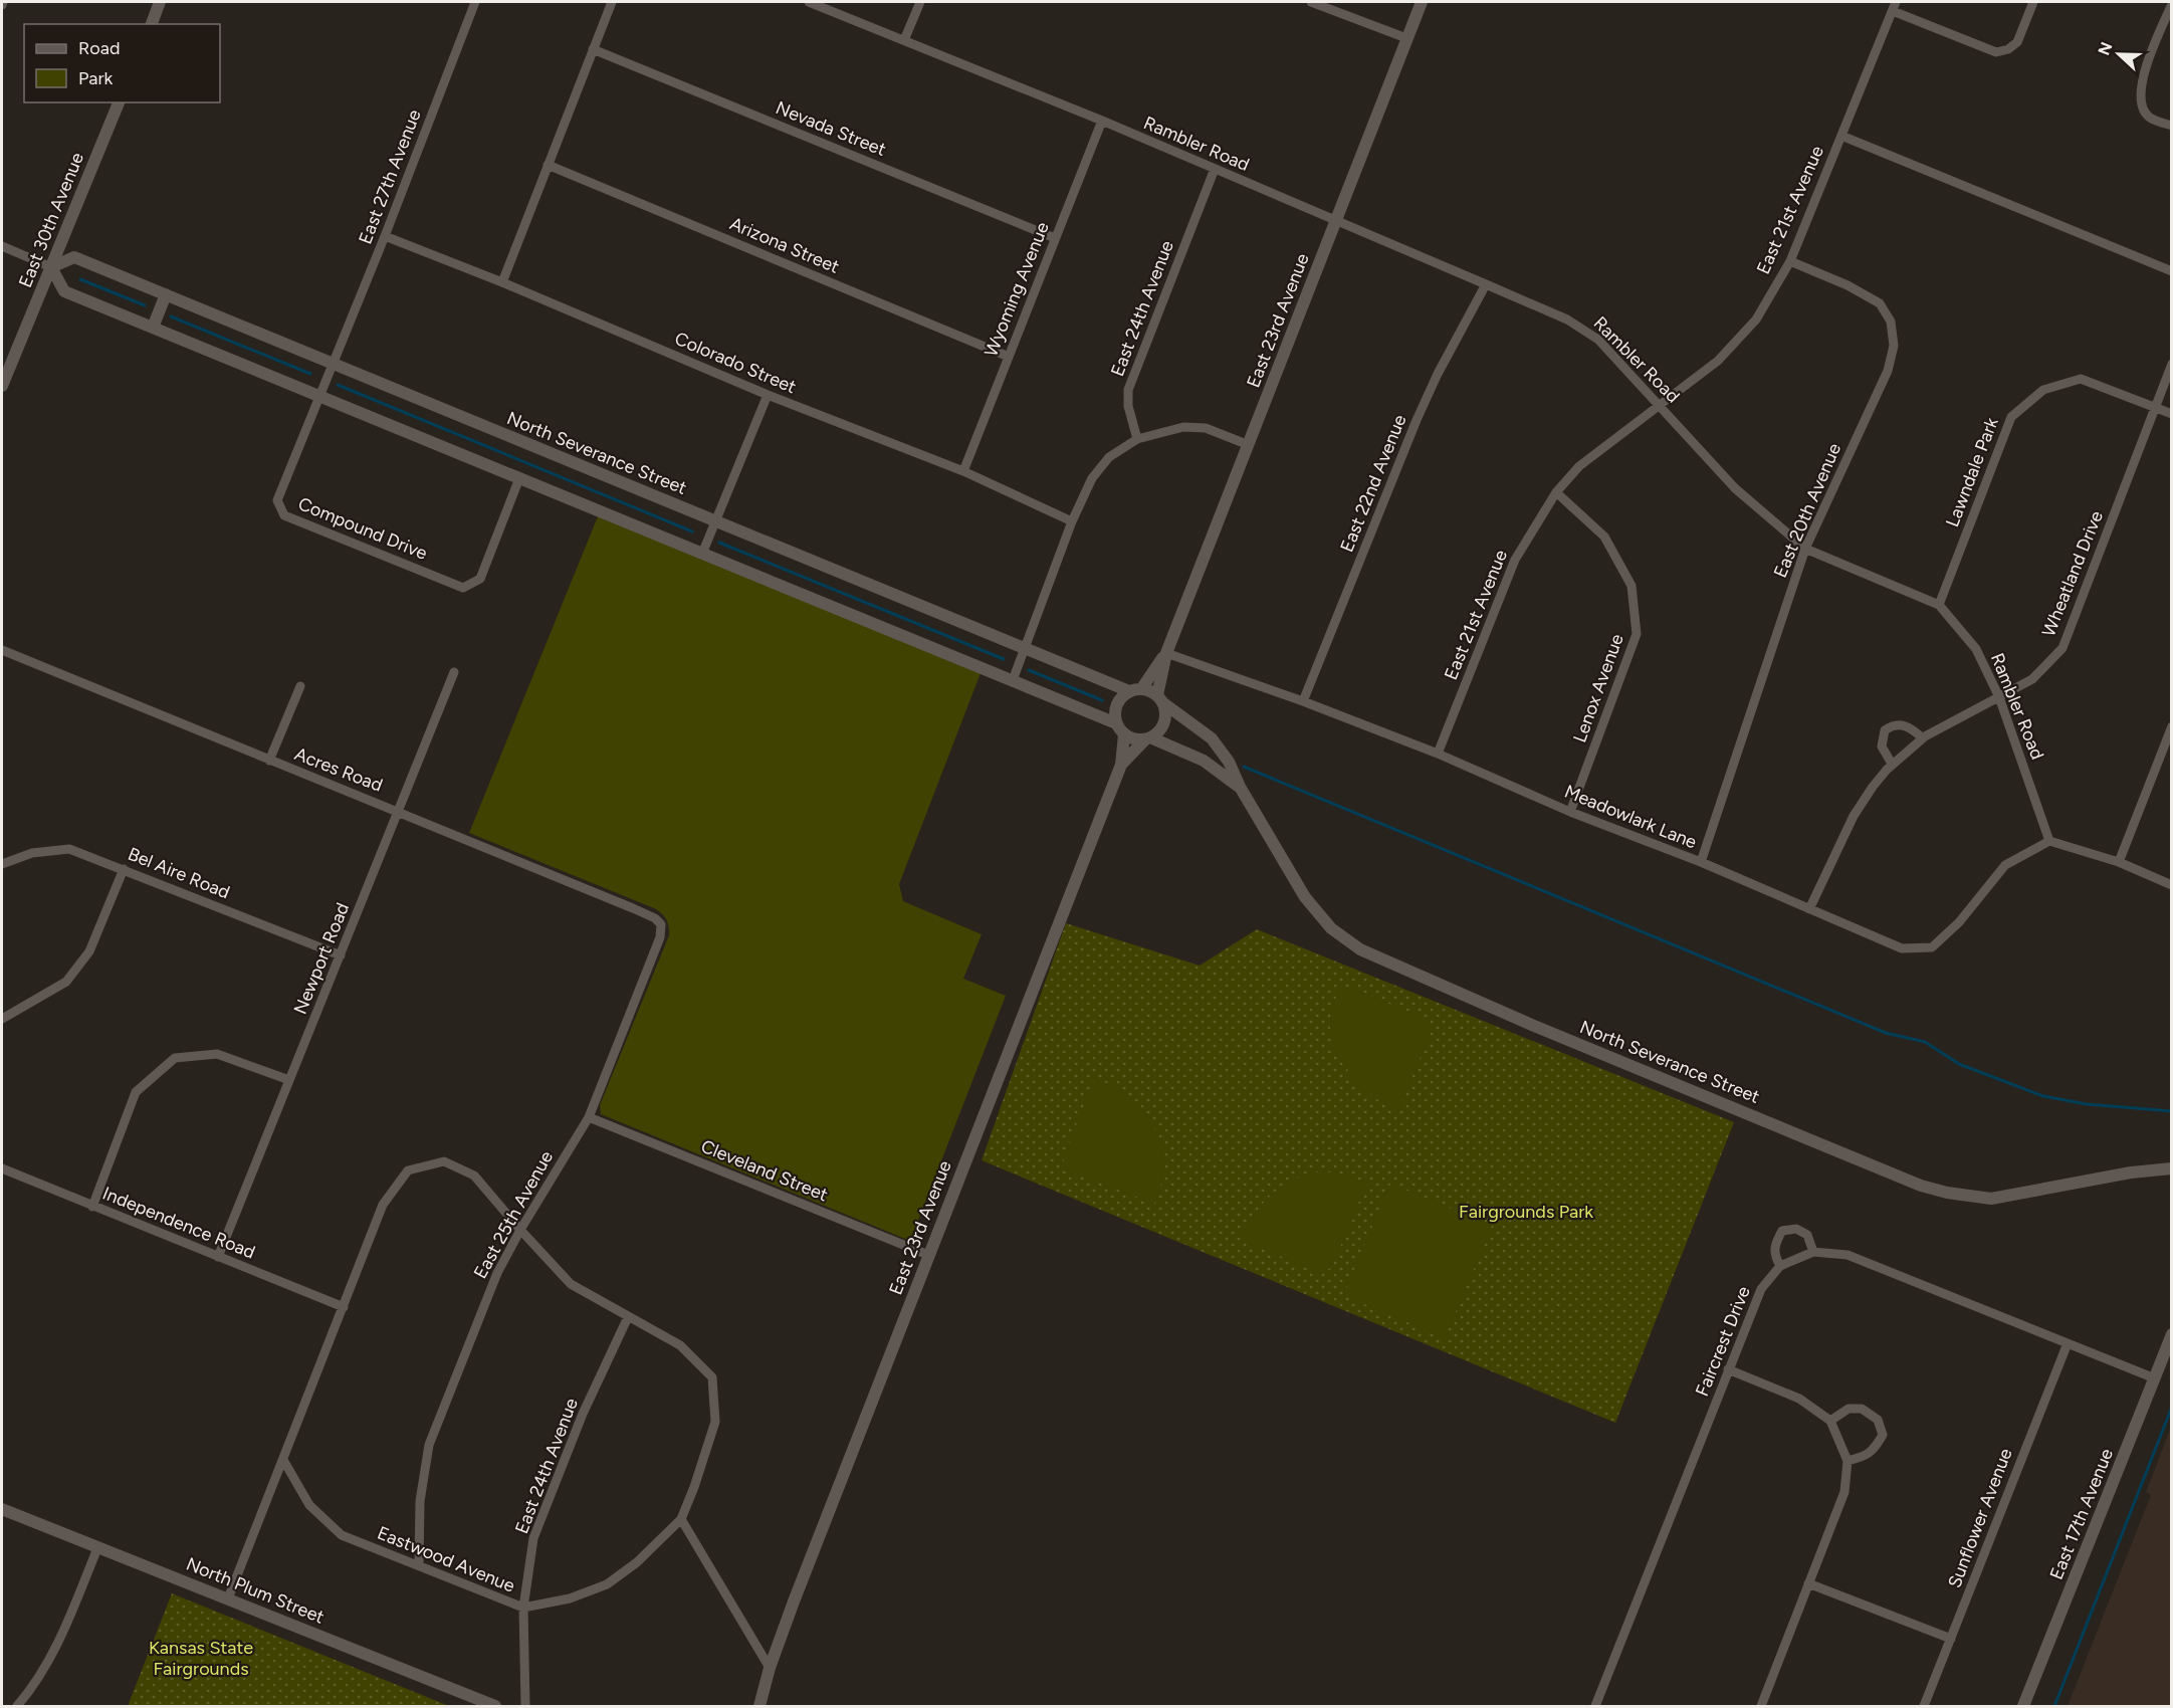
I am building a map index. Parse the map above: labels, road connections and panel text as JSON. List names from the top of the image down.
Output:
{
  "streets": {
    "street": [
      "Nevada Street",
      "Rambler Road",
      "East 27th Avenue",
      "East 21st Avenue",
      "East 30th Avenue",
      "Arizona Street",
      "Wyoming Avenue",
      "East 24th Avenue",
      "East 23rd Avenue",
      "Colorado Street",
      "North Severance Street",
      "Lawndale Park",
      "East 22nd Avenue",
      "East 20th Avenue",
      "Compound Drive",
      "Wheatland Drive",
      "Lenox Avenue",
      "Acres Road",
      "Meadowlark Lane",
      "Bel Aire Road",
      "Newport Road",
      "Cleveland Street",
      "East 25th Avenue",
      "Independence Road",
      "Faircrest Drive",
      "East 17th Avenue",
      "Sunflower Avenue",
      "Eastwood Avenue",
      "North Plum Street"
    ]
  },
  "crossings": [
    ["Nevada Street", "Wyoming Avenue"],
    ["Rambler Road", "East 21st Avenue"],
    ["Rambler Road", "Wyoming Avenue"],
    ["Rambler Road", "East 24th Avenue"],
    ["Rambler Road", "East 23rd Avenue"],
    ["Rambler Road", "Lawndale Park"],
    ["Rambler Road", "East 22nd Avenue"],
    ["Rambler Road", "East 20th Avenue"],
    ["Rambler Road", "Wheatland Drive"],
    ["Rambler Road", "Meadowlark Lane"],
    ["East 27th Avenue", "Colorado Street"],
    ["East 27th Avenue", "North Severance Street"],
    ["East 27th Avenue", "Compound Drive"],
    ["East 21st Avenue", "East 20th Avenue"],
    ["East 21st Avenue", "Lenox Avenue"],
    ["East 21st Avenue", "Meadowlark Lane"],
    ["East 30th Avenue", "North Severance Street"],
    ["Arizona Street", "Wyoming Avenue"],
    ["Wyoming Avenue", "Colorado Street"],
    ["East 24th Avenue", "Eastwood Avenue"],
    ["East 23rd Avenue", "North Severance Street"],
    ["East 23rd Avenue", "Meadowlark Lane"],
    ["East 23rd Avenue", "Cleveland Street"],
    ["North Severance Street", "Compound Drive"],
    ["Lawndale Park", "Wheatland Drive"],
    ["East 22nd Avenue", "Meadowlark Lane"],
    ["East 20th Avenue", "Meadowlark Lane"],
    ["Wheatland Drive", "Meadowlark Lane"],
    ["Lenox Avenue", "Meadowlark Lane"],
    ["Acres Road", "Newport Road"],
    ["Acres Road", "East 25th Avenue"],
    ["Bel Aire Road", "Newport Road"],
    ["Newport Road", "Independence Road"],
    ["Cleveland Street", "East 25th Avenue"],
    ["East 25th Avenue", "Eastwood Avenue"],
    ["Independence Road", "Eastwood Avenue"],
    ["Faircrest Drive", "East 17th Avenue"],
    ["Faircrest Drive", "Sunflower Avenue"],
    ["Eastwood Avenue", "North Plum Street"]
  ],
  "parks": ["Fairgrounds Park", "Kansas State Fairgrounds"],
  "legend": ["Road", "Park"],
  "north": "left"
}
